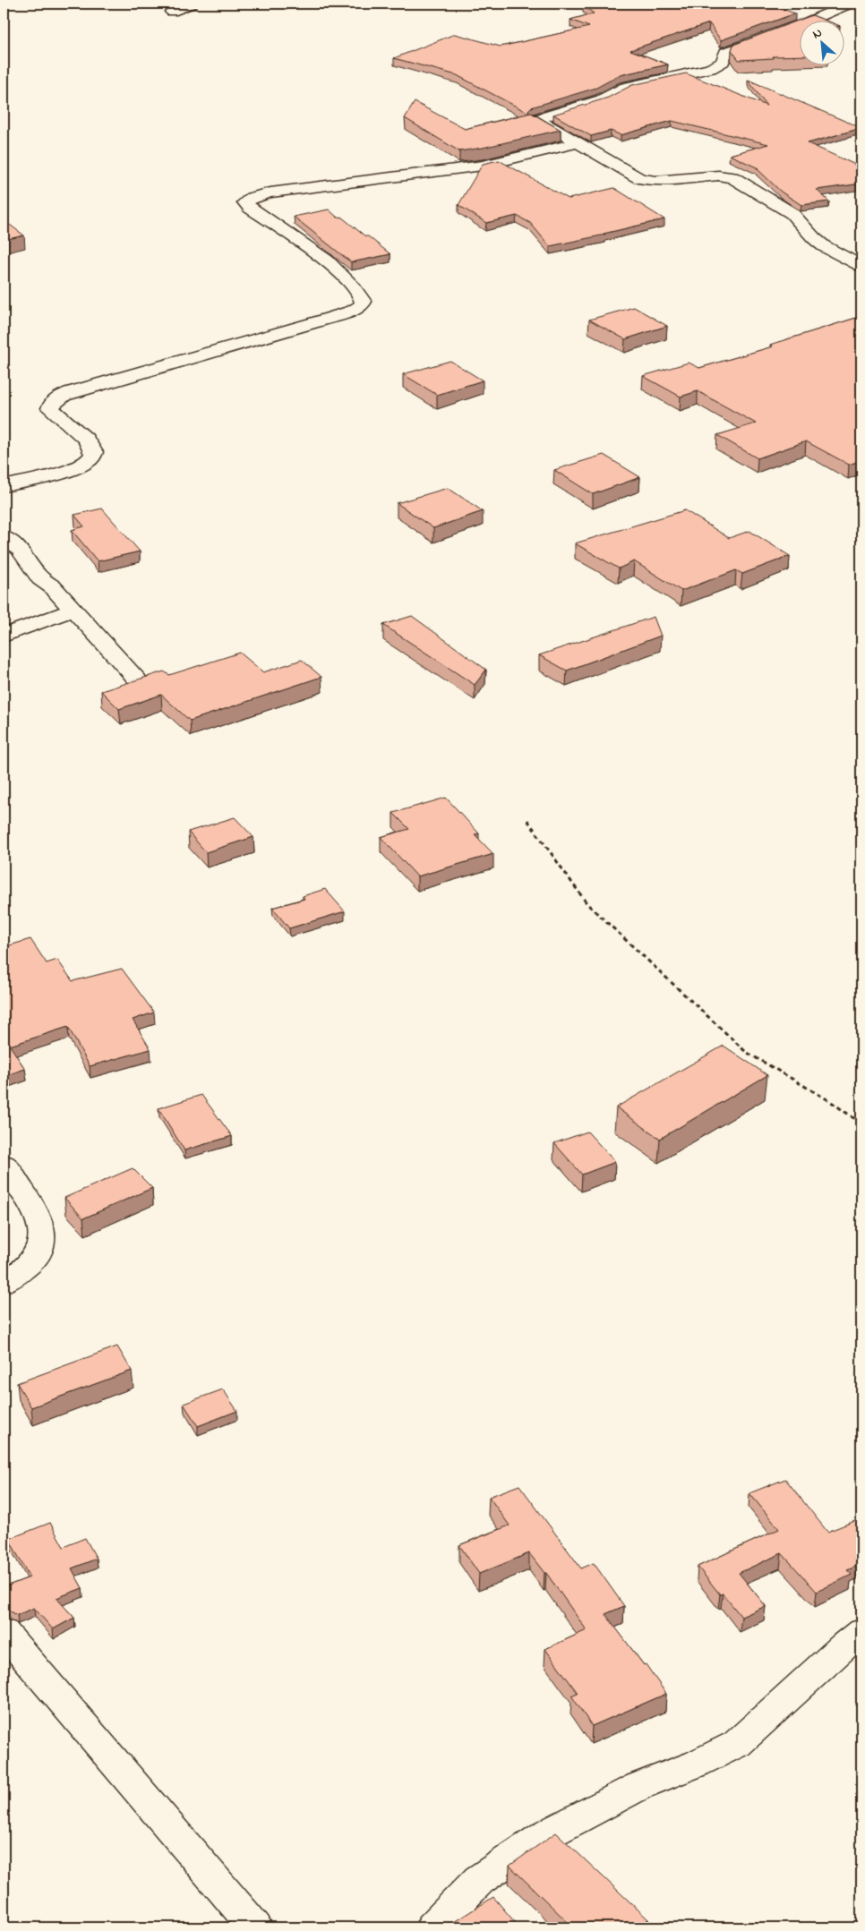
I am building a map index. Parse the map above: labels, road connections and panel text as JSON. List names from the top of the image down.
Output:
{
  "north": "top left"
}
